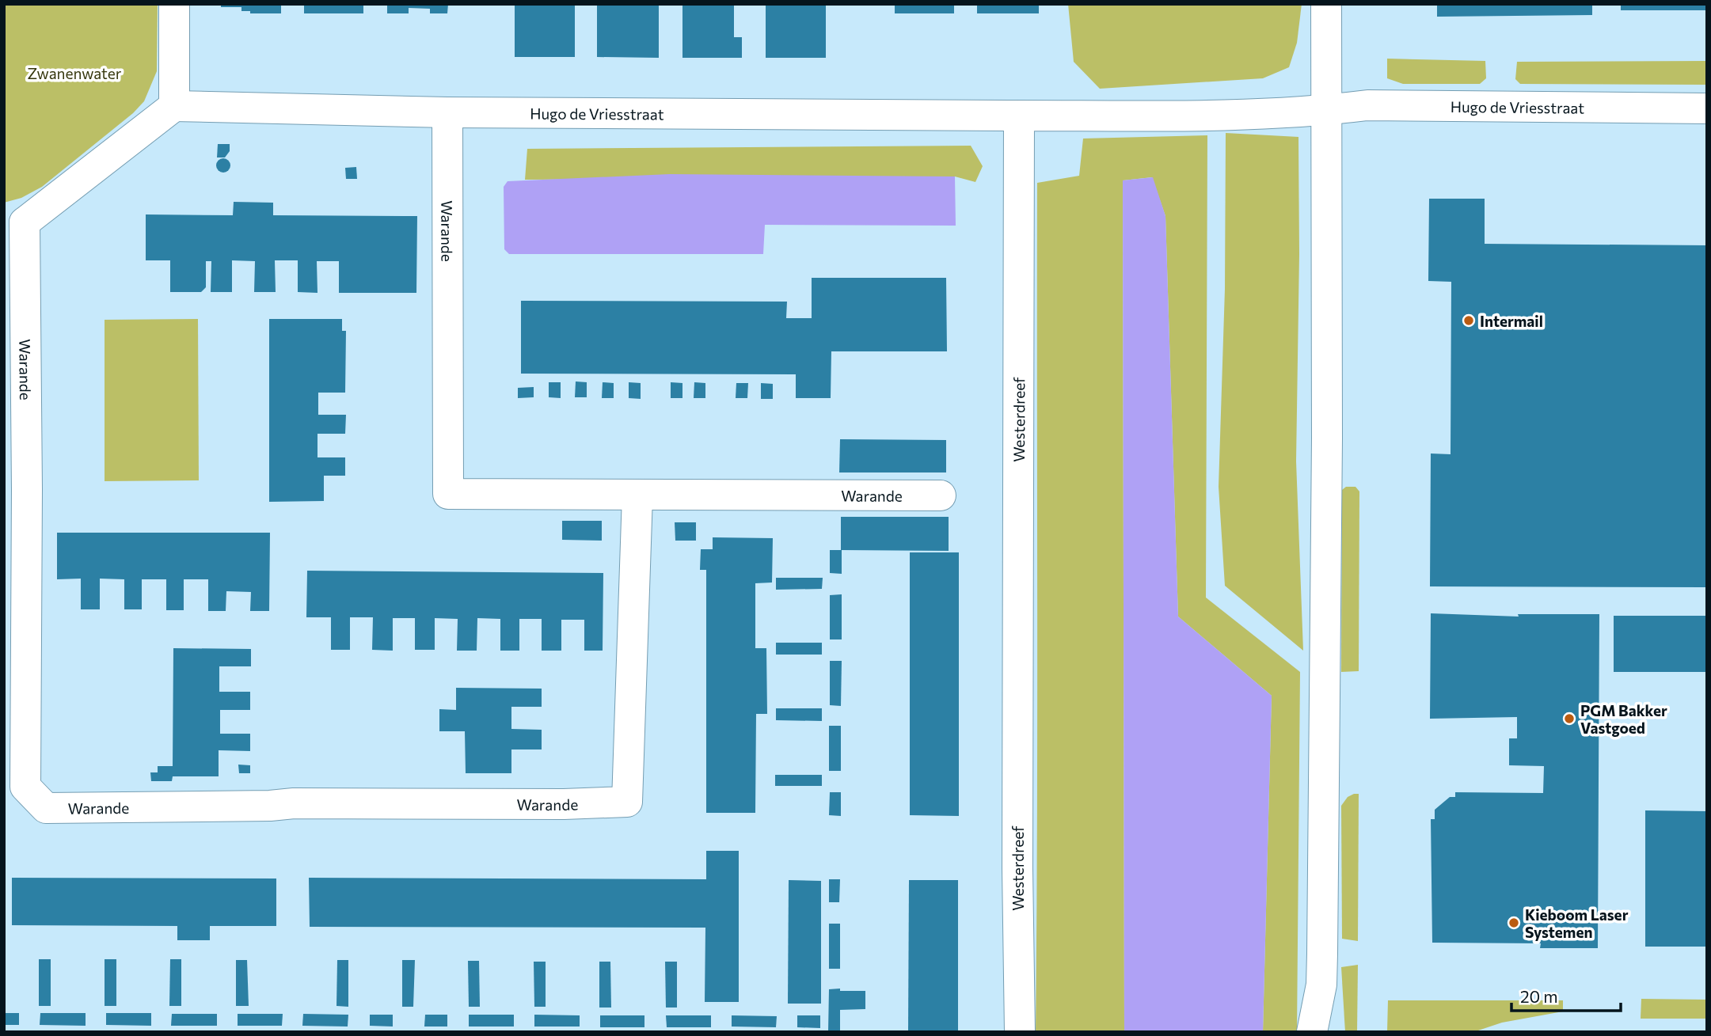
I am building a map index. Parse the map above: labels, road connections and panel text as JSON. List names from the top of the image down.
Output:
{
  "streets": {
    "street": ["Hugo de Vriesstraat", "Warande", "Westerdreef"]
  },
  "crossings": [
    ["Hugo de Vriesstraat", "Warande"],
    ["Hugo de Vriesstraat", "Westerdreef"]
  ],
  "parks": ["Zwanenwater"],
  "places": ["Intermail", "PGM Bakker Vastgoed", "Kieboom Laser Systemen"],
  "scale_bar": "20 m"
}
